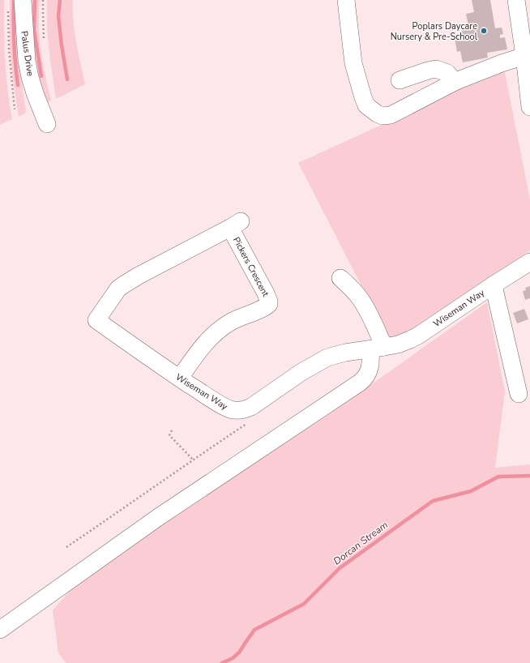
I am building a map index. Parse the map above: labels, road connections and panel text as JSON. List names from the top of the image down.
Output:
{
  "streets": {
    "street": ["Palus Drive", "Pickers Crescent", "Wiseman Way"]
  },
  "crossings": [
    ["Pickers Crescent", "Wiseman Way"]
  ],
  "water": ["Dorcan Stream"],
  "places": ["Poplars Daycare Nursery & Pre-School"]
}
